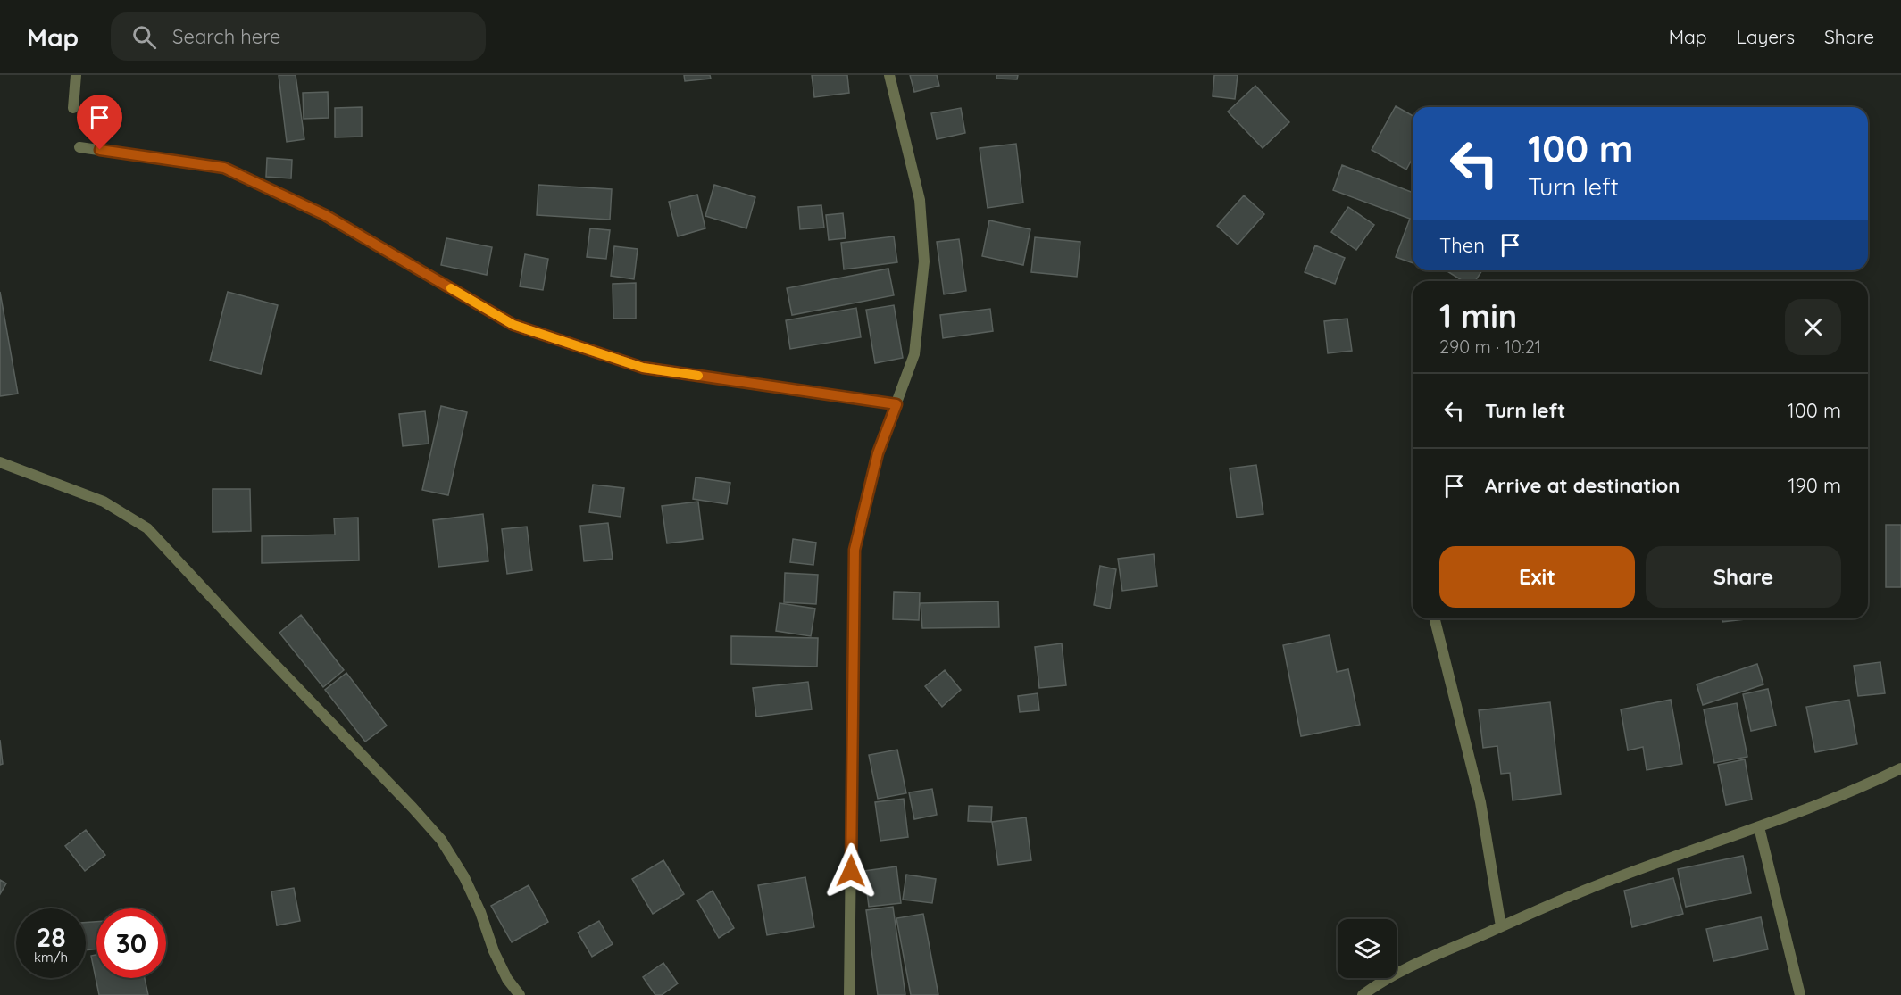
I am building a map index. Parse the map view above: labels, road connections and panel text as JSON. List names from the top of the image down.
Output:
{
  "page": {
    "header": "Map",
    "search": "Search here",
    "nav": ["Map", "Layers", "Share"],
    "turn": ["100 m", "Turn left"],
    "then": "Then",
    "heading": ["1 min", "290 m · 10:21"],
    "list": [
      {
        "name": "Turn left",
        "value": "100 m"
      },
      {
        "name": "Arrive at destination",
        "value": "190 m"
      }
    ],
    "buttons": ["Exit", "Share"],
    "speed": "28 km/h",
    "limit": "30"
  }
}
